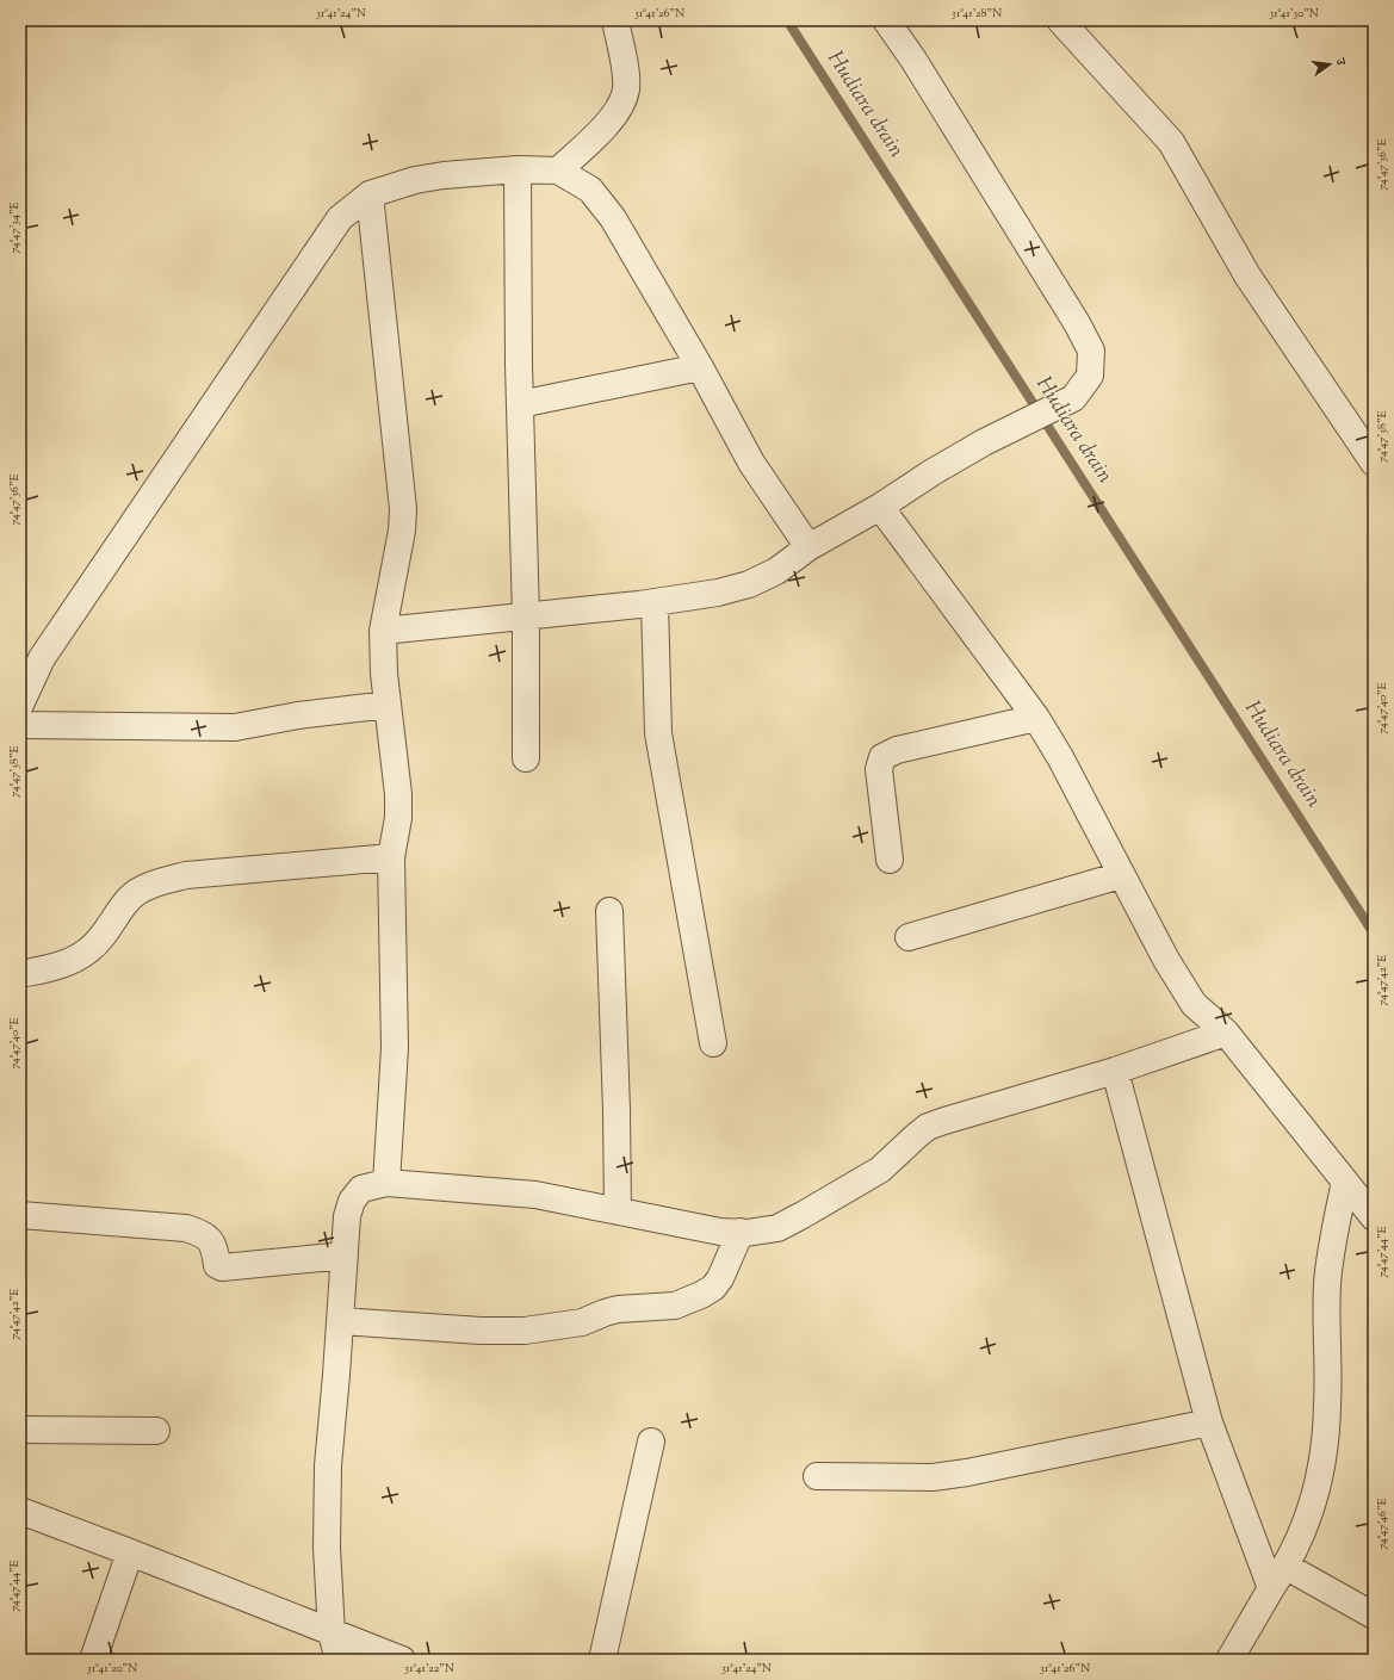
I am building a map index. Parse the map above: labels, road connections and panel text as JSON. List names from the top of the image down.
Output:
{
  "water": ["Hudiara drain"],
  "north": "right",
  "coordinates": [
    "31°41'24\"N",
    "31°41'26\"N",
    "31°41'28\"N",
    "31°41'30\"N",
    "74°47'36\"E",
    "74°47'34\"E",
    "74°47'38\"E",
    "74°47'40\"E",
    "74°47'42\"E",
    "74°47'44\"E",
    "74°47'46\"E",
    "31°41'20\"N",
    "31°41'22\"N"
  ]
}
